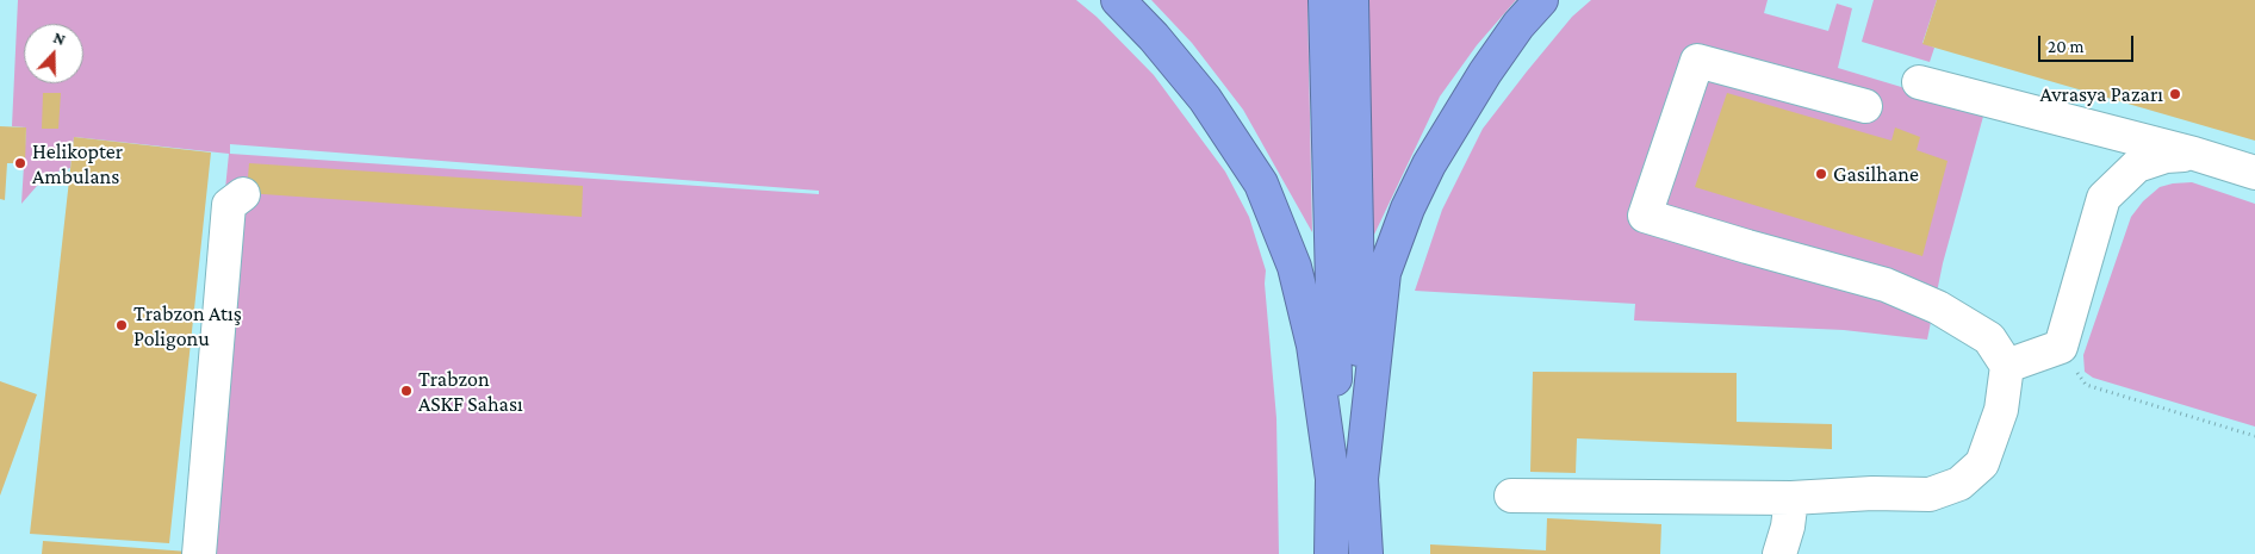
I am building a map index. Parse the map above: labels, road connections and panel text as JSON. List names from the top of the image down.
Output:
{
  "places": [
    "Avrasya Pazarı",
    "Helikopter Ambulans",
    "Gasilhane",
    "Trabzon Atış Poligonu",
    "Trabzon ASKF Sahası"
  ],
  "scale_bar": "20 m",
  "north": "top"
}
